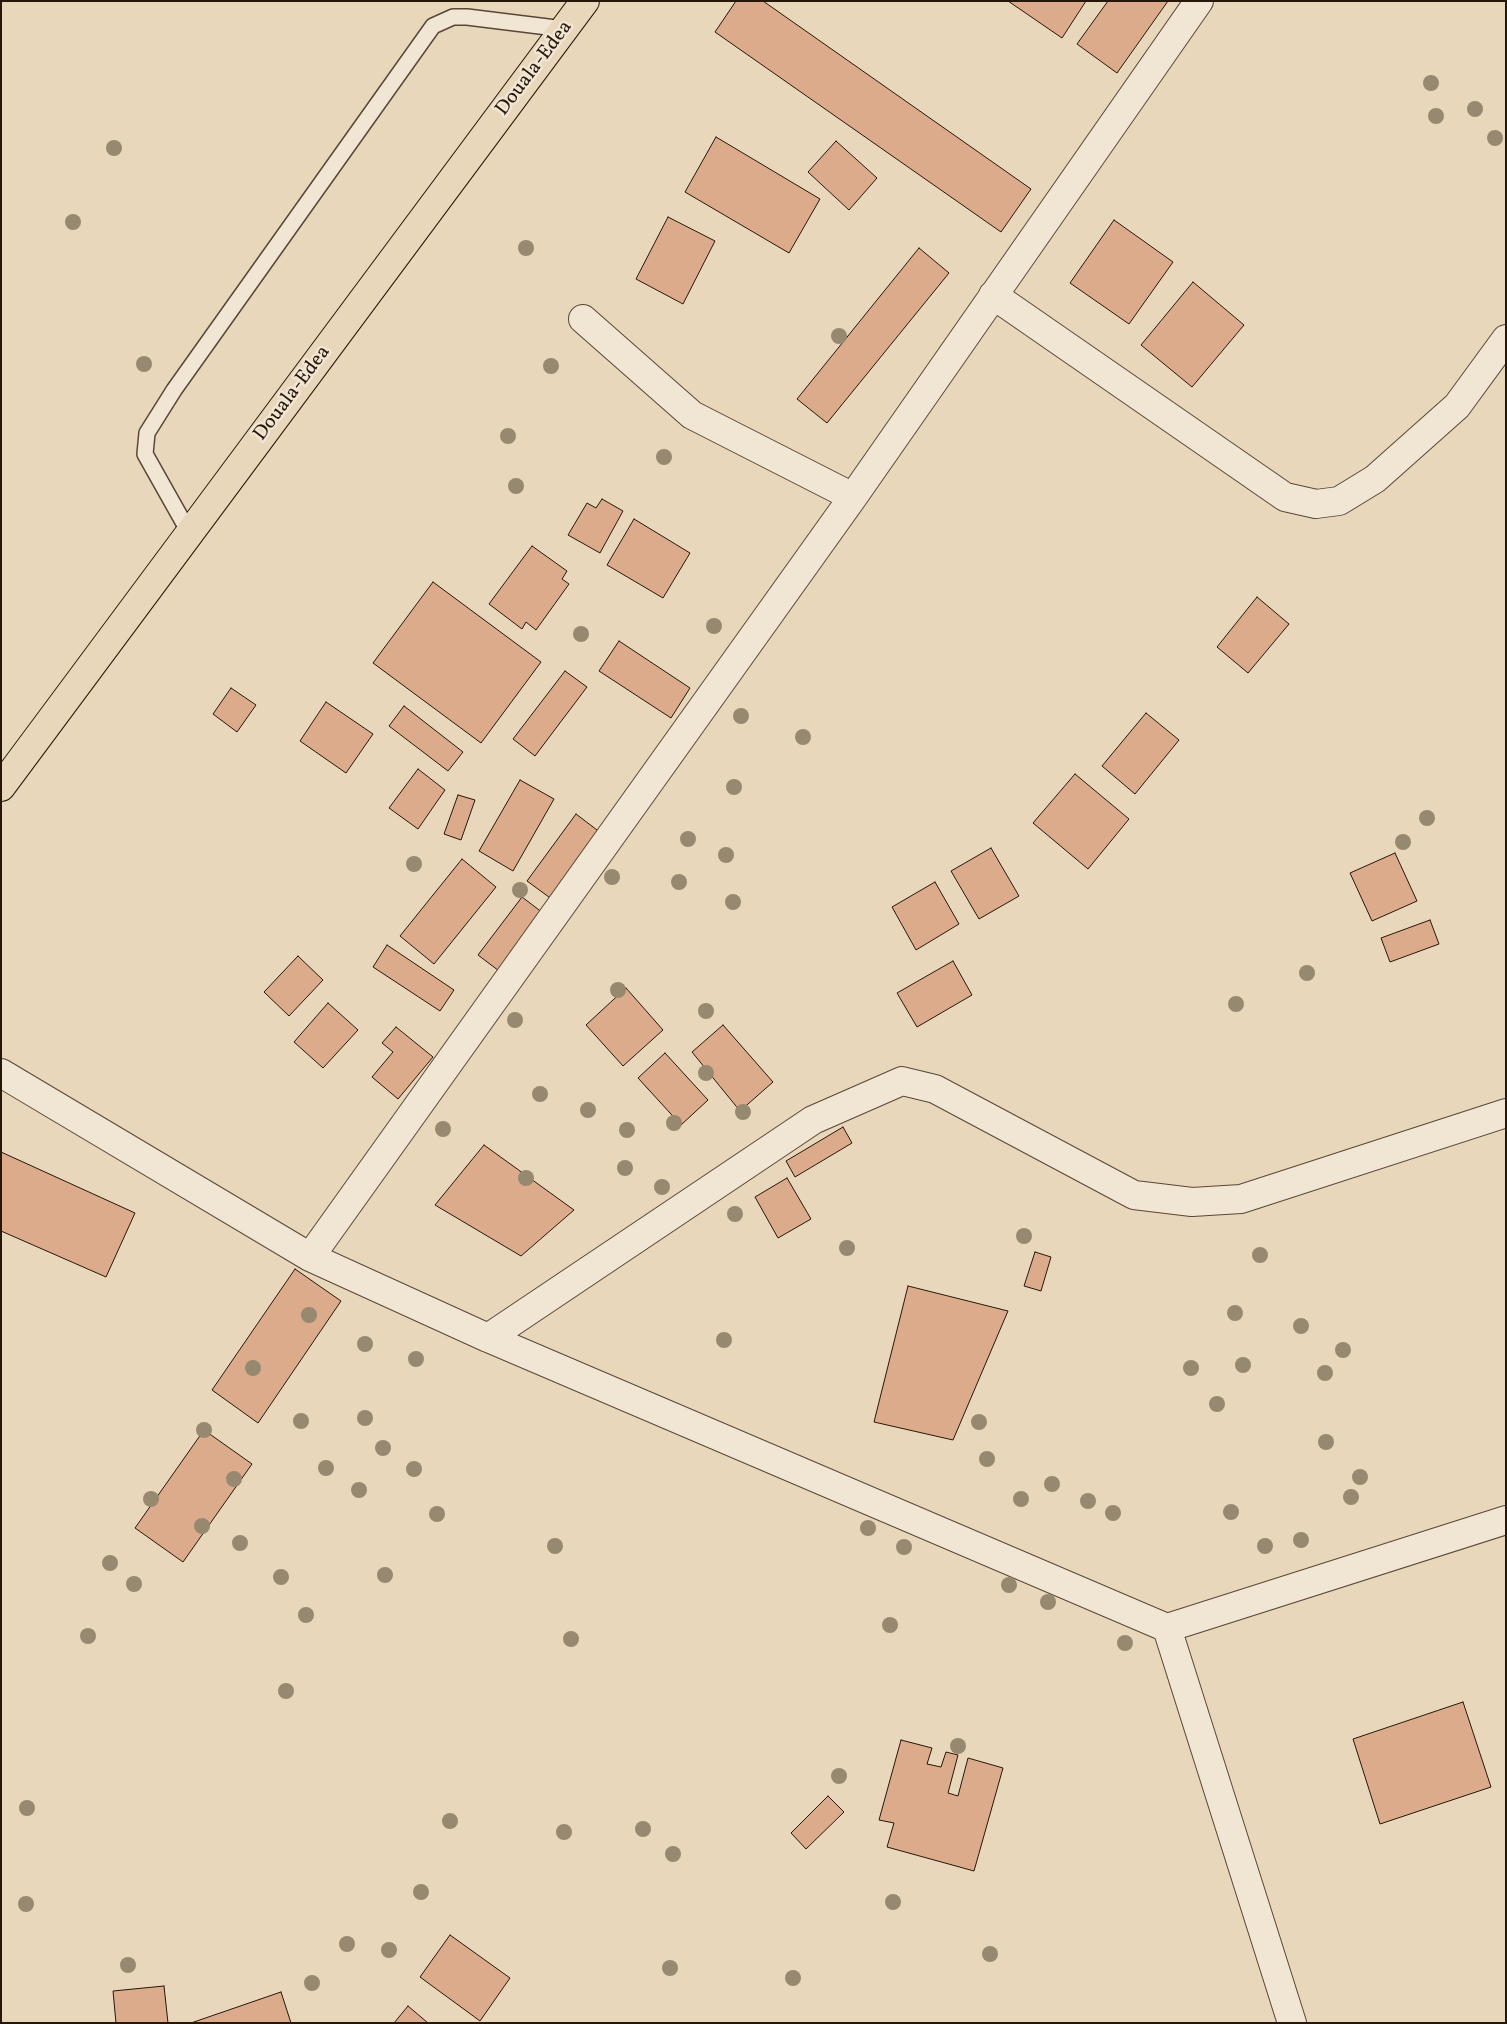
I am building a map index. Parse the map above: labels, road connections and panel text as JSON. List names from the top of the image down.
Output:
{
  "streets": {
    "highway": ["Douala-Edea"]
  }
}
